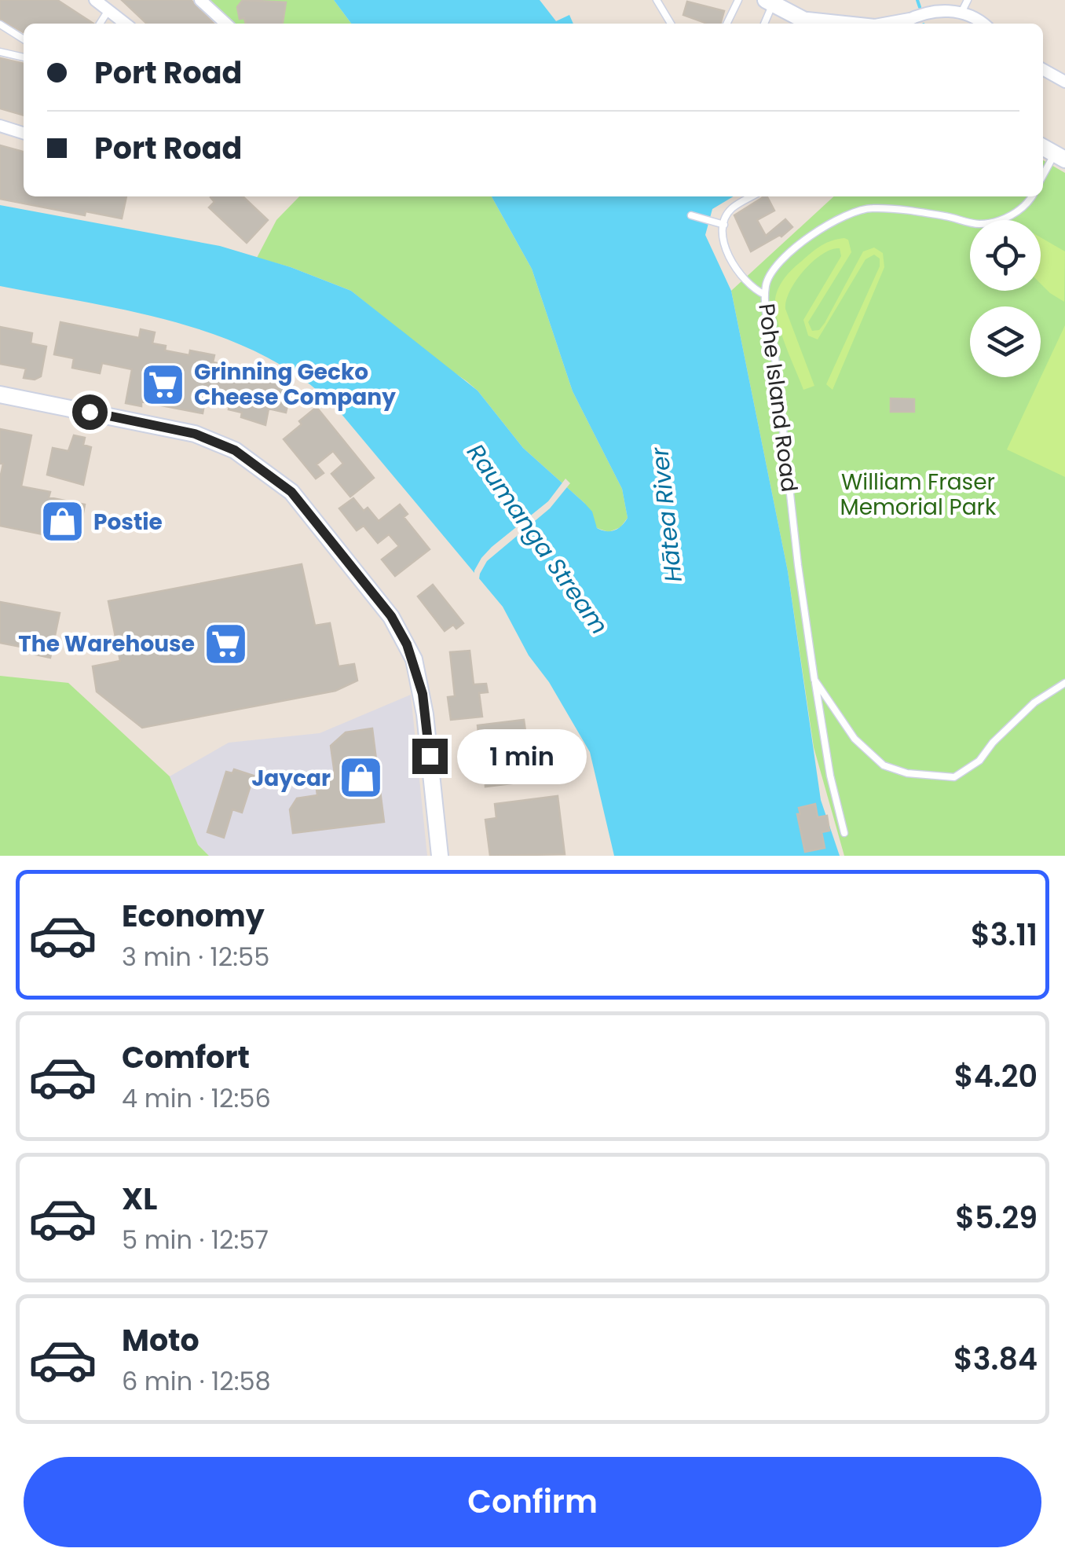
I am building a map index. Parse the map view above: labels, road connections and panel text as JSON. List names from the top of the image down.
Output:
{
  "streets": {
    "lane": ["Pohe Island Road"]
  },
  "water": ["Hātea River", "Raumanga Stream"],
  "parks": ["William Fraser Memorial Park"],
  "places": {
    "supermarket": ["Grinning Gecko Cheese Company", "The Warehouse"],
    "shop": ["Postie", "Jaycar"]
  },
  "page": {
    "banner": ["Port Road", "Port Road"],
    "bubble": "1 min",
    "list": [
      {
        "name": "Economy",
        "note": "3 min · 12:55",
        "value": "$3.11"
      },
      {
        "name": "Comfort",
        "note": "4 min · 12:56",
        "value": "$4.20"
      },
      {
        "name": "XL",
        "note": "5 min · 12:57",
        "value": "$5.29"
      },
      {
        "name": "Moto",
        "note": "6 min · 12:58",
        "value": "$3.84"
      }
    ],
    "buttons": "Confirm"
  }
}
